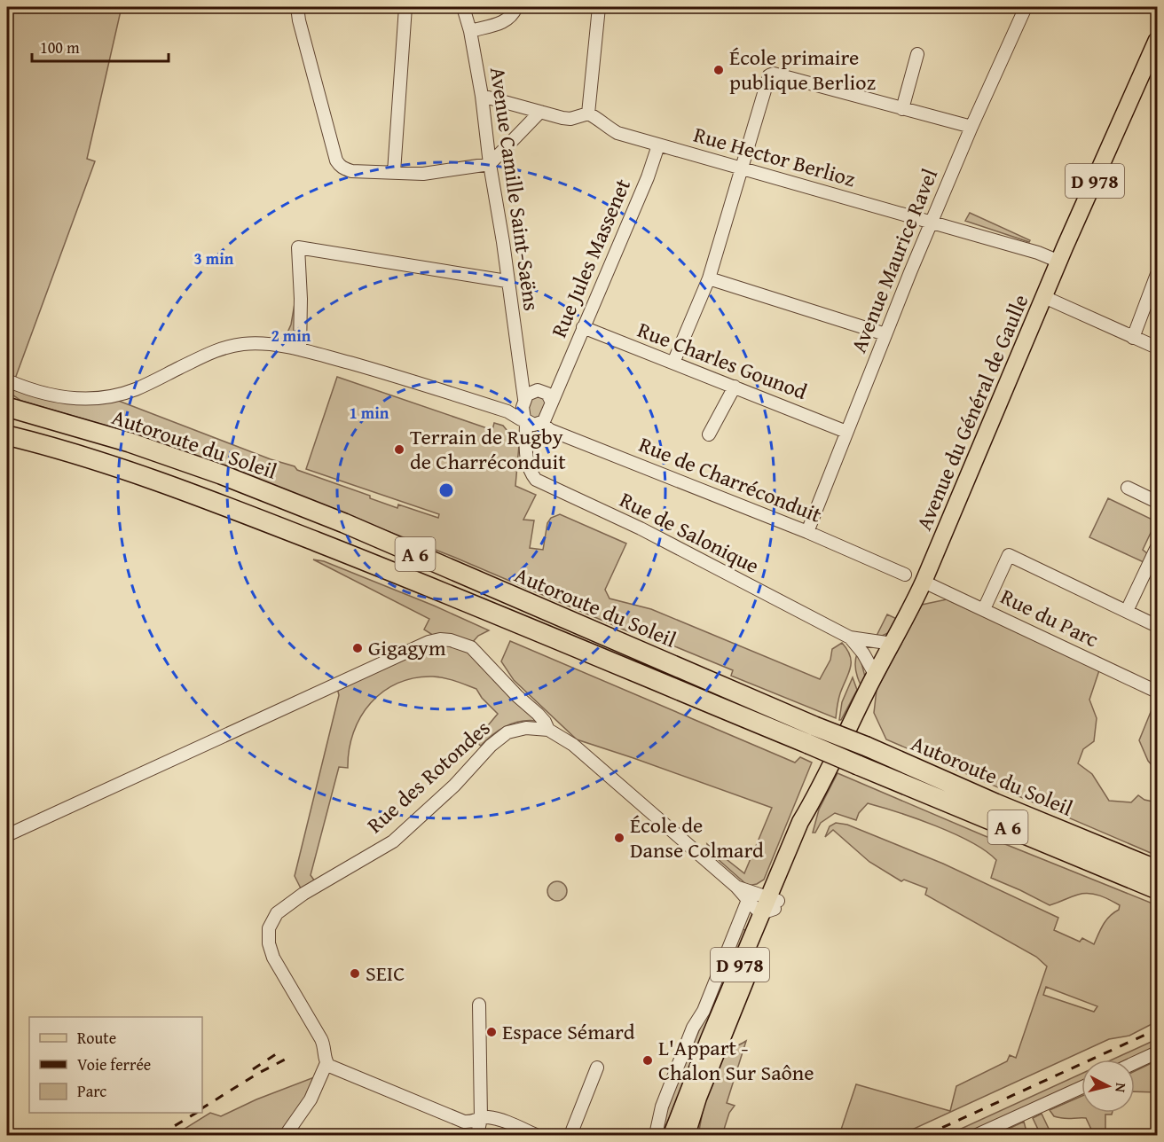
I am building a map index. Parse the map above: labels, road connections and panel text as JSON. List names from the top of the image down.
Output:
{
  "streets": {
    "highway": ["Autoroute du Soleil", "A 6"],
    "main road": ["D 978", "Avenue du Général de Gaulle"],
    "street": [
      "Rue Hector Berlioz",
      "Avenue Camille Saint-Saëns",
      "Rue Jules Massenet",
      "Avenue Maurice Ravel",
      "Rue Charles Gounod",
      "Rue de Charréconduit",
      "Rue de Salonique",
      "Rue du Parc",
      "Rue des Rotondes"
    ]
  },
  "crossings": [
    ["Rue Hector Berlioz", "Rue Jules Massenet"],
    ["Rue Hector Berlioz", "Avenue Maurice Ravel"],
    ["Rue Hector Berlioz", "Avenue du Général de Gaulle"],
    ["D 978", "Avenue du Général de Gaulle"],
    ["D 978", "Rue des Rotondes"],
    ["Avenue Camille Saint-Saëns", "Rue Jules Massenet"],
    ["Avenue Camille Saint-Saëns", "Rue de Charréconduit"],
    ["Avenue Camille Saint-Saëns", "Rue de Salonique"],
    ["Rue Jules Massenet", "Rue Charles Gounod"],
    ["Rue Jules Massenet", "Rue de Charréconduit"],
    ["Rue Jules Massenet", "Rue de Salonique"],
    ["Avenue Maurice Ravel", "Rue Charles Gounod"],
    ["Avenue Maurice Ravel", "Rue de Charréconduit"],
    ["Avenue du Général de Gaulle", "Rue de Salonique"],
    ["Avenue du Général de Gaulle", "Rue du Parc"],
    ["Avenue du Général de Gaulle", "Rue des Rotondes"],
    ["Rue de Charréconduit", "Rue de Salonique"]
  ],
  "places": [
    "École primaire publique Berlioz",
    "Terrain de Rugby de Charréconduit",
    "Gigagym",
    "École de Danse Colmard",
    "SEIC",
    "Espace Sémard",
    "L'Appart - Chalon Sur Saône"
  ],
  "legend": ["Route", "Voie ferrée", "Parc"],
  "scale_bar": "100 m",
  "north": "right",
  "rings": ["3 min", "2 min", "1 min"]
}
